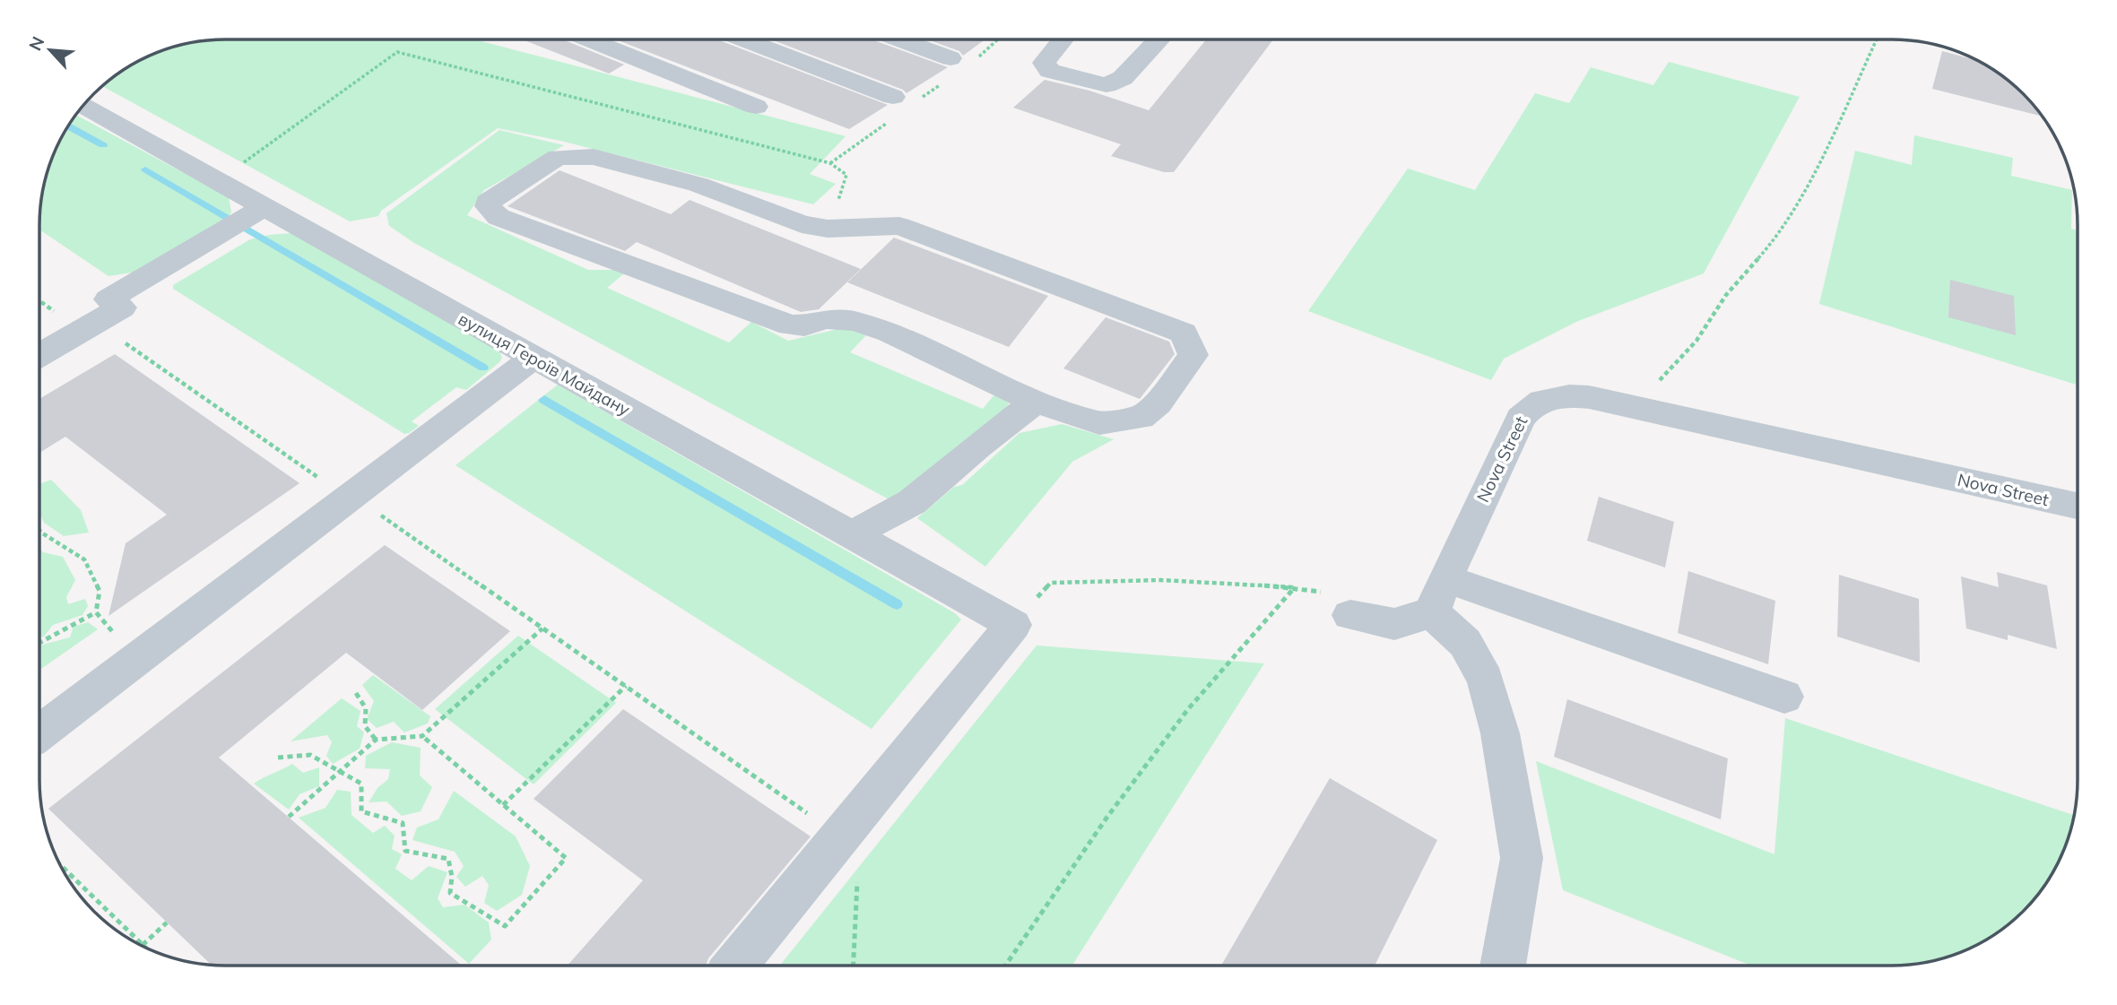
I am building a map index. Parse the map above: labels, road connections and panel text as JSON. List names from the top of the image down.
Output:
{
  "streets": {
    "street": ["вулиця Героїв Майдану", "Nova Street"]
  },
  "north": "top left"
}
